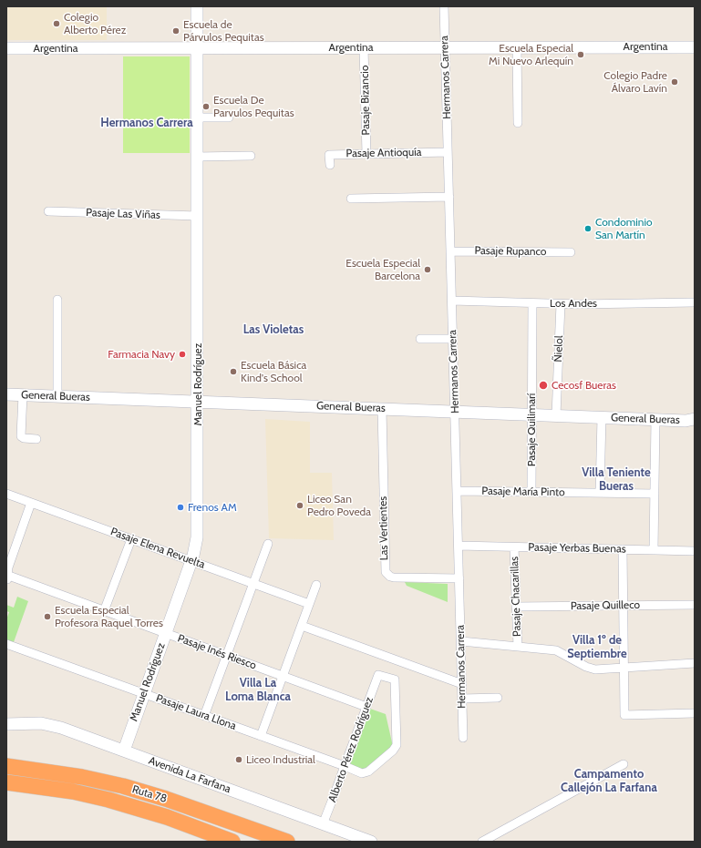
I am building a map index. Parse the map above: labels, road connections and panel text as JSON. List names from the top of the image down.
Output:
{
  "streets": {
    "highway": ["Ruta 78"],
    "main road": [
      "Argentina",
      "Manuel Rodríguez",
      "General Bueras",
      "Avenida La Farfana"
    ],
    "street": [
      "Hermanos Carrera",
      "Pasaje Bizancio",
      "Pasaje Antioquía",
      "Pasaje Las Viñas",
      "Pasaje Rupanco",
      "Los Andes",
      "Ñielol",
      "Pasaje Quilimarí",
      "Pasaje María Pinto",
      "Las Vertientes",
      "Pasaje Elena Revuelta",
      "Pasaje Yerbas Buenas",
      "Pasaje Chacarillas",
      "Pasaje Quilleco",
      "Pasaje Inés Riesco",
      "Pasaje Laura Llona",
      "Alberto Pérez Rodríguez"
    ]
  },
  "crossings": [
    ["Argentina", "Hermanos Carrera"],
    ["Argentina", "Pasaje Bizancio"],
    ["Argentina", "Manuel Rodríguez"],
    ["Hermanos Carrera", "Pasaje Antioquía"],
    ["Hermanos Carrera", "Pasaje Rupanco"],
    ["Hermanos Carrera", "Los Andes"],
    ["Hermanos Carrera", "General Bueras"],
    ["Hermanos Carrera", "Pasaje María Pinto"],
    ["Hermanos Carrera", "Las Vertientes"],
    ["Hermanos Carrera", "Pasaje Yerbas Buenas"],
    ["Pasaje Bizancio", "Pasaje Antioquía"],
    ["Pasaje Las Viñas", "Manuel Rodríguez"],
    ["Los Andes", "Ñielol"],
    ["Los Andes", "Pasaje Quilimarí"],
    ["Ñielol", "General Bueras"],
    ["Manuel Rodríguez", "General Bueras"],
    ["Manuel Rodríguez", "Pasaje Elena Revuelta"],
    ["Manuel Rodríguez", "Pasaje Inés Riesco"],
    ["Manuel Rodríguez", "Pasaje Laura Llona"],
    ["Manuel Rodríguez", "Avenida La Farfana"],
    ["General Bueras", "Pasaje Quilimarí"],
    ["General Bueras", "Las Vertientes"],
    ["Pasaje Quilimarí", "Pasaje María Pinto"],
    ["Pasaje Yerbas Buenas", "Pasaje Chacarillas"],
    ["Pasaje Chacarillas", "Pasaje Quilleco"],
    ["Pasaje Inés Riesco", "Alberto Pérez Rodríguez"],
    ["Pasaje Laura Llona", "Alberto Pérez Rodríguez"],
    ["Alberto Pérez Rodríguez", "Avenida La Farfana"]
  ],
  "districts": [
    "Hermanos Carrera",
    "Las Violetas",
    "Villa Teniente Bueras",
    "Villa 1º de Septiembre",
    "Villa La Loma Blanca",
    "Campamento Callejón La Farfana"
  ],
  "places": [
    "Colegio Alberto Pérez",
    "Escuela de Párvulos Pequitas",
    "Escuela Especial Mi Nuevo Arlequín",
    "Colegio Padre Álvaro Lavín",
    "Escuela De Parvulos Pequitas",
    "Condominio San Martín",
    "Escuela Especial Barcelona",
    "Farmacia Navy",
    "Escuela Básica Kind's School",
    "Cecosf Bueras",
    "Liceo San Pedro Poveda",
    "Frenos AM",
    "Escuela Especial Profesora Raquel Torres",
    "Liceo Industrial"
  ]
}
